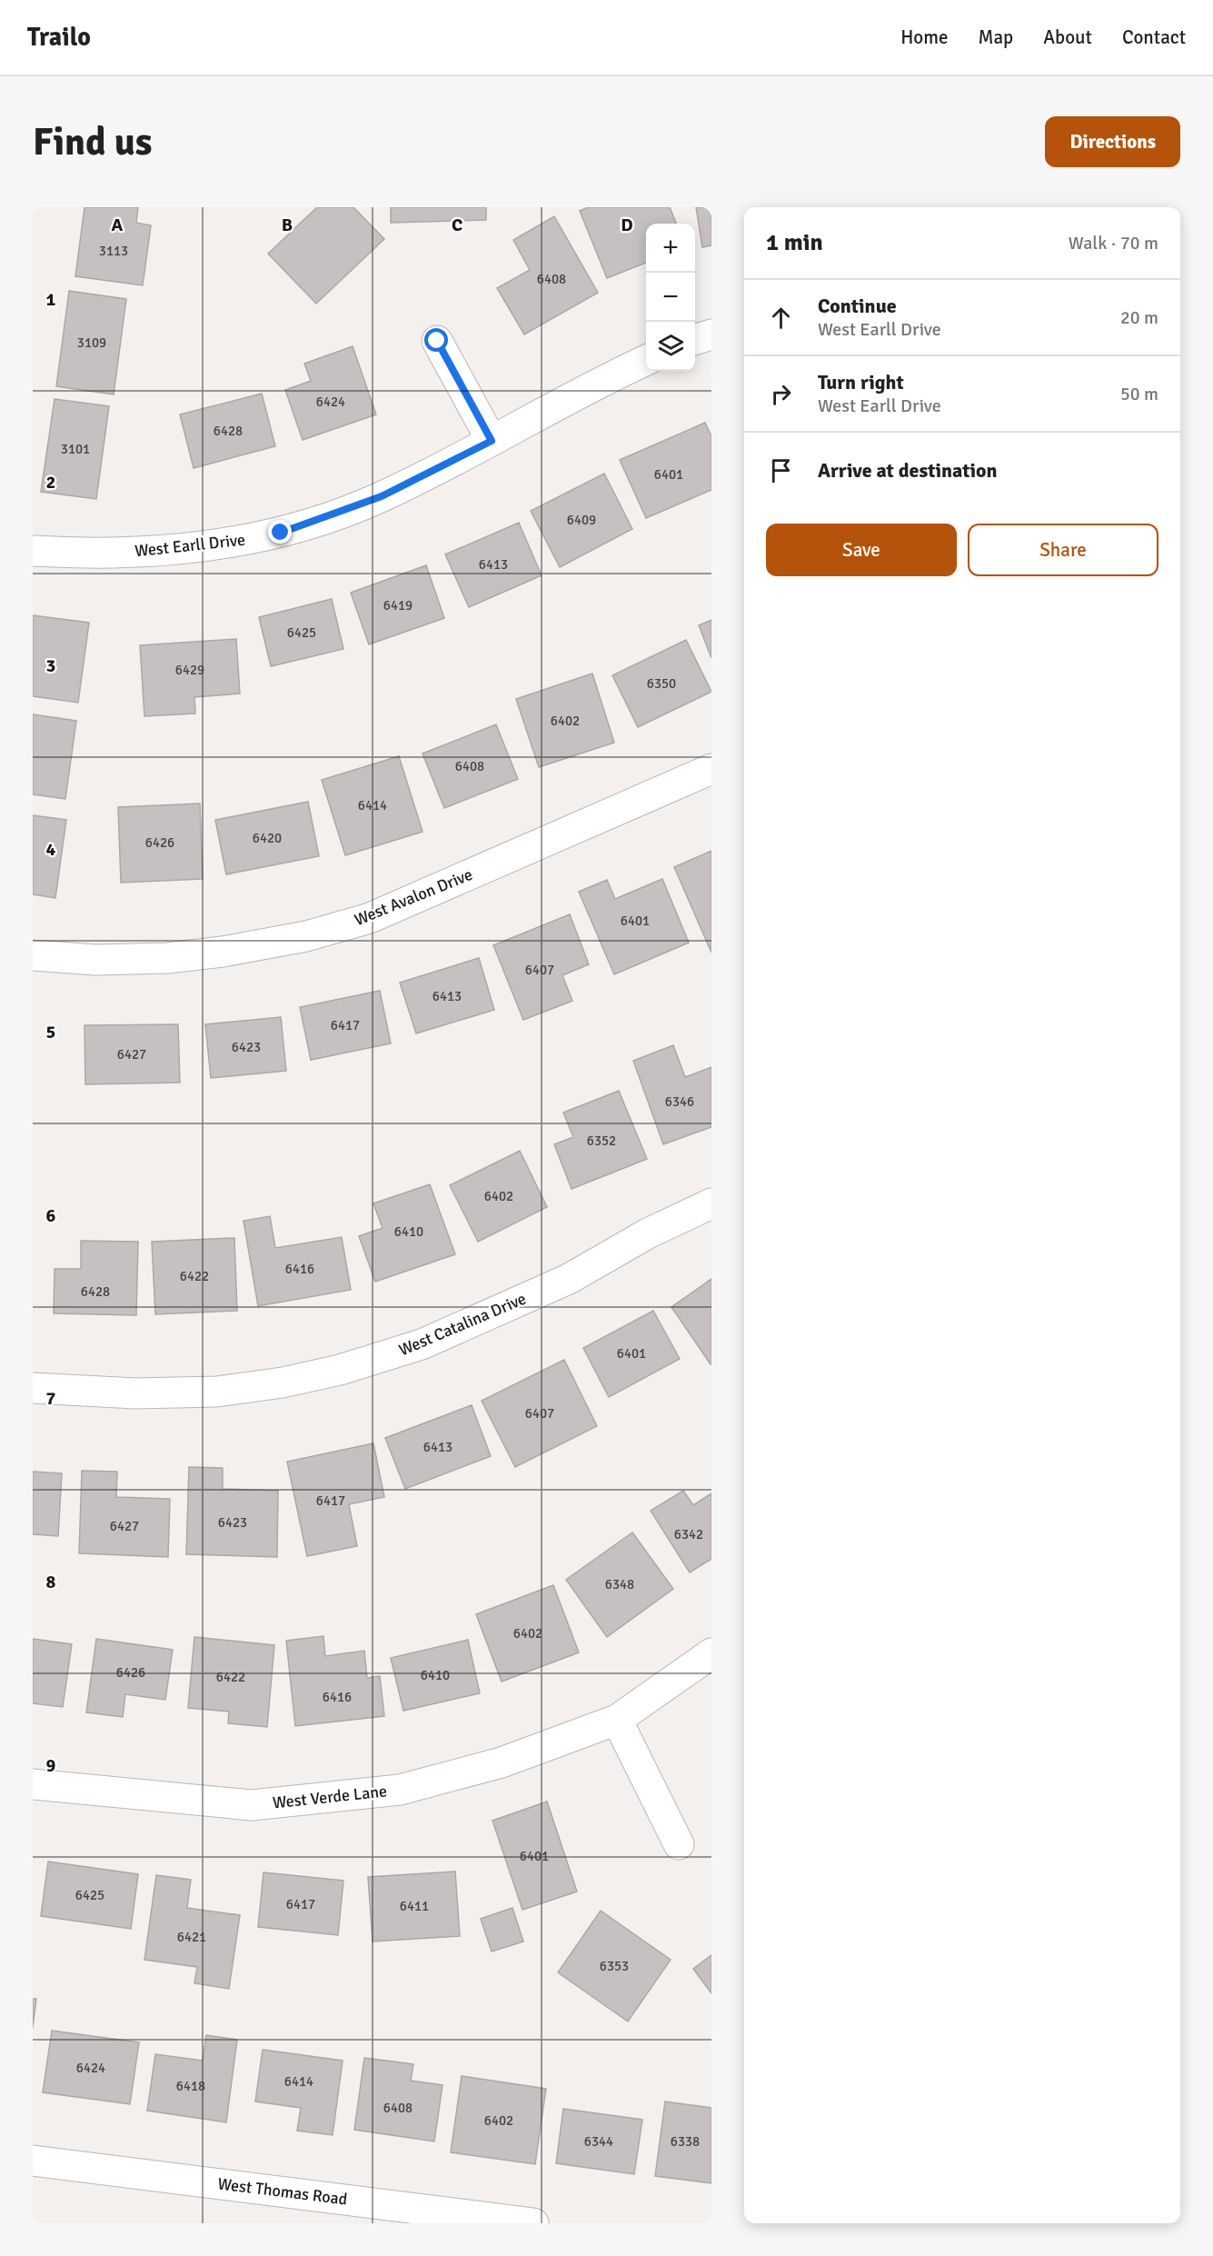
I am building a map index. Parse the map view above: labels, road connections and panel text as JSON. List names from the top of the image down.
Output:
{
  "streets": {
    "street": [
      "West Earll Drive",
      "West Avalon Drive",
      "West Catalina Drive",
      "West Verde Lane",
      "West Thomas Road"
    ]
  },
  "house_numbers": [
    "3113",
    "6408",
    "3109",
    "6424",
    "6428",
    "3101",
    "6401",
    "6409",
    "6413",
    "6419",
    "6425",
    "6429",
    "6350",
    "6402",
    "6408",
    "6414",
    "6420",
    "6426",
    "6401",
    "6407",
    "6413",
    "6417",
    "6423",
    "6427",
    "6346",
    "6352",
    "6402",
    "6410",
    "6416",
    "6422",
    "6428",
    "6401",
    "6407",
    "6413",
    "6417",
    "6423",
    "6427",
    "6342",
    "6348",
    "6402",
    "6426",
    "6410",
    "6422",
    "6416",
    "6401",
    "6425",
    "6417",
    "6411",
    "6421",
    "6353",
    "6424",
    "6414",
    "6418",
    "6408",
    "6402",
    "6344",
    "6338"
  ],
  "page": {
    "header": "Trailo",
    "nav": [
      "Home",
      "Map",
      "About",
      "Contact"
    ],
    "buttons": [
      "Directions",
      ["Save", "Share"]
    ],
    "title": "Find us",
    "heading": ["1 min", "Walk · 70 m"],
    "map_buttons": ["+", "−"],
    "list": [
      ["Continue", "West Earll Drive", "20 m"],
      ["Turn right", "West Earll Drive", "50 m"],
      "Arrive at destination"
    ]
  },
  "grid": {
    "columns": [
      "A",
      "B",
      "C",
      "D"
    ],
    "rows": [
      "1",
      "2",
      "3",
      "4",
      "5",
      "6",
      "7",
      "8",
      "9"
    ]
  }
}
